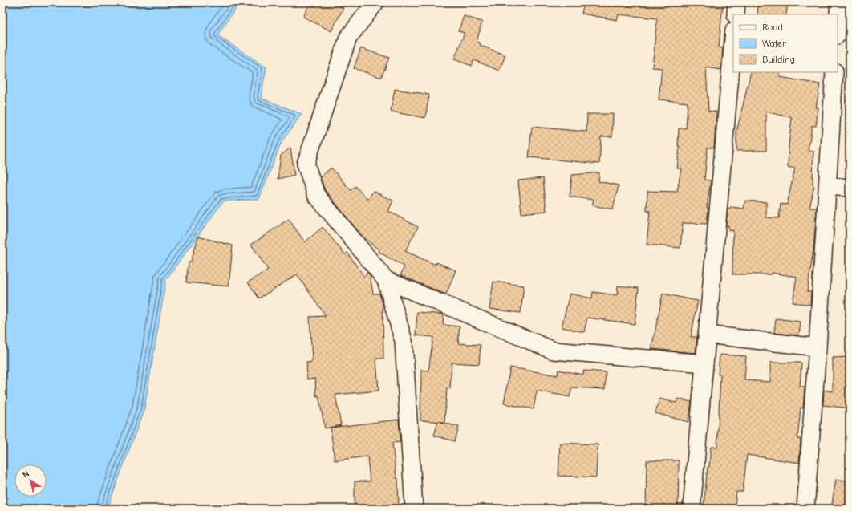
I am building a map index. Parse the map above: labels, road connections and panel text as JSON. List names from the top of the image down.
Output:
{
  "legend": ["Road", "Water", "Building"],
  "north": "top left"
}
